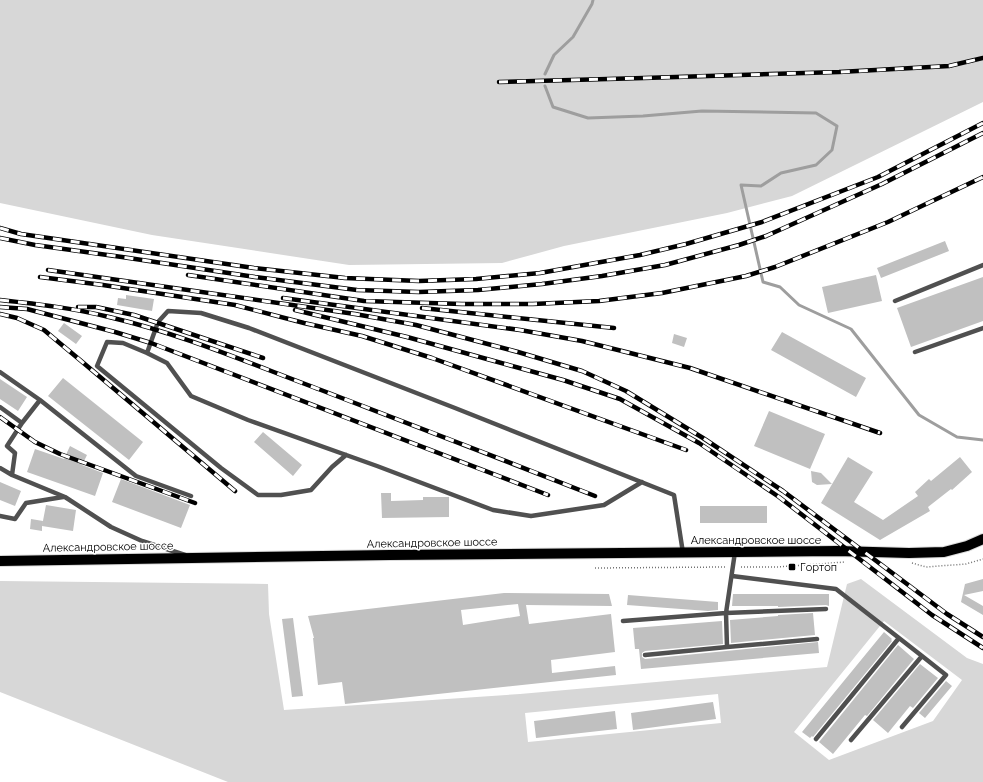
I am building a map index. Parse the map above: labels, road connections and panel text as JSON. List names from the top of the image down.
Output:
{
  "streets": {
    "main road": ["Александровское шоссе"]
  },
  "places": {
    "transit": ["Гортоп"]
  }
}
